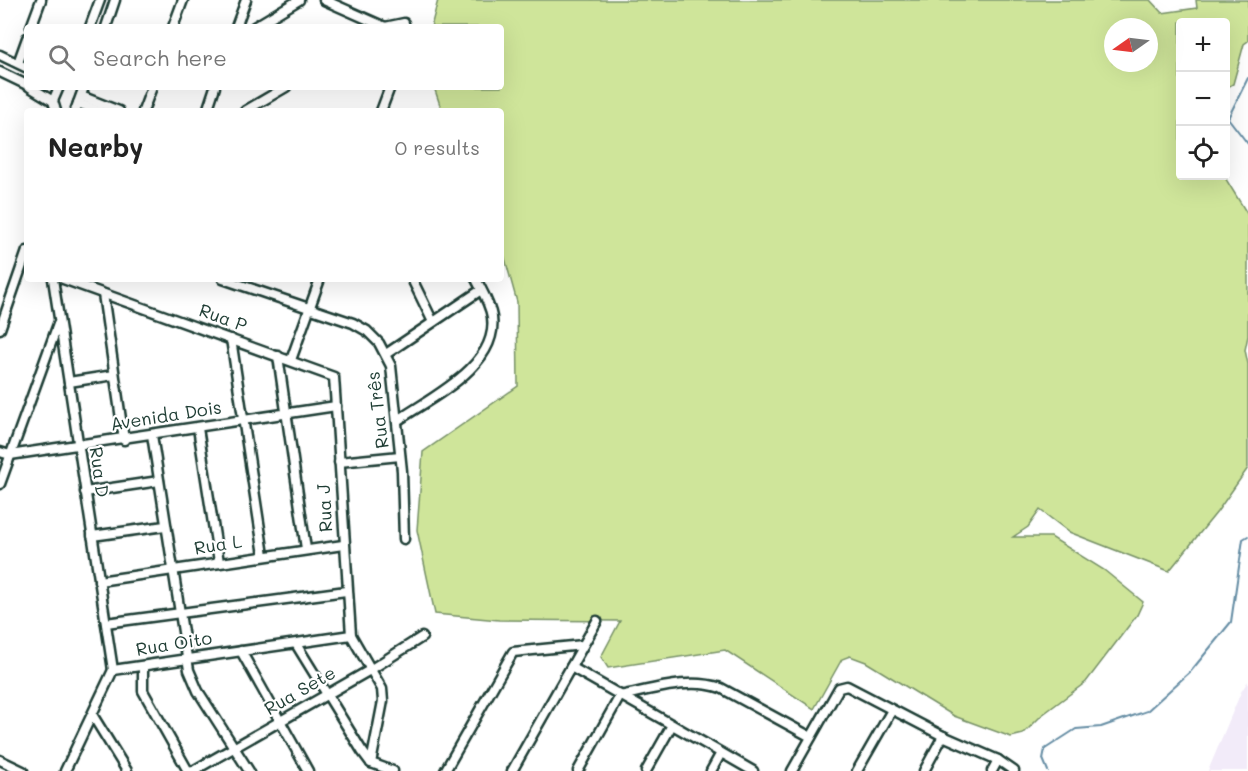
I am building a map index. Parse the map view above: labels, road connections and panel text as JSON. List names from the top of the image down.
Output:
{
  "streets": {
    "street": [
      "Rua P",
      "Rua Três",
      "Avenida Dois",
      "Rua D",
      "Rua J",
      "Rua L",
      "Rua Oito",
      "Rua Sete"
    ]
  },
  "crossings": [
    ["Rua P", "Rua J"],
    ["Avenida Dois", "Rua D"],
    ["Avenida Dois", "Rua J"],
    ["Rua D", "Rua L"],
    ["Rua D", "Rua Oito"],
    ["Rua J", "Rua L"],
    ["Rua J", "Rua Oito"]
  ],
  "north": "left",
  "page": {
    "map_buttons": ["+", "−"],
    "search": "Search here",
    "heading": ["Nearby", "0 results"]
  }
}
